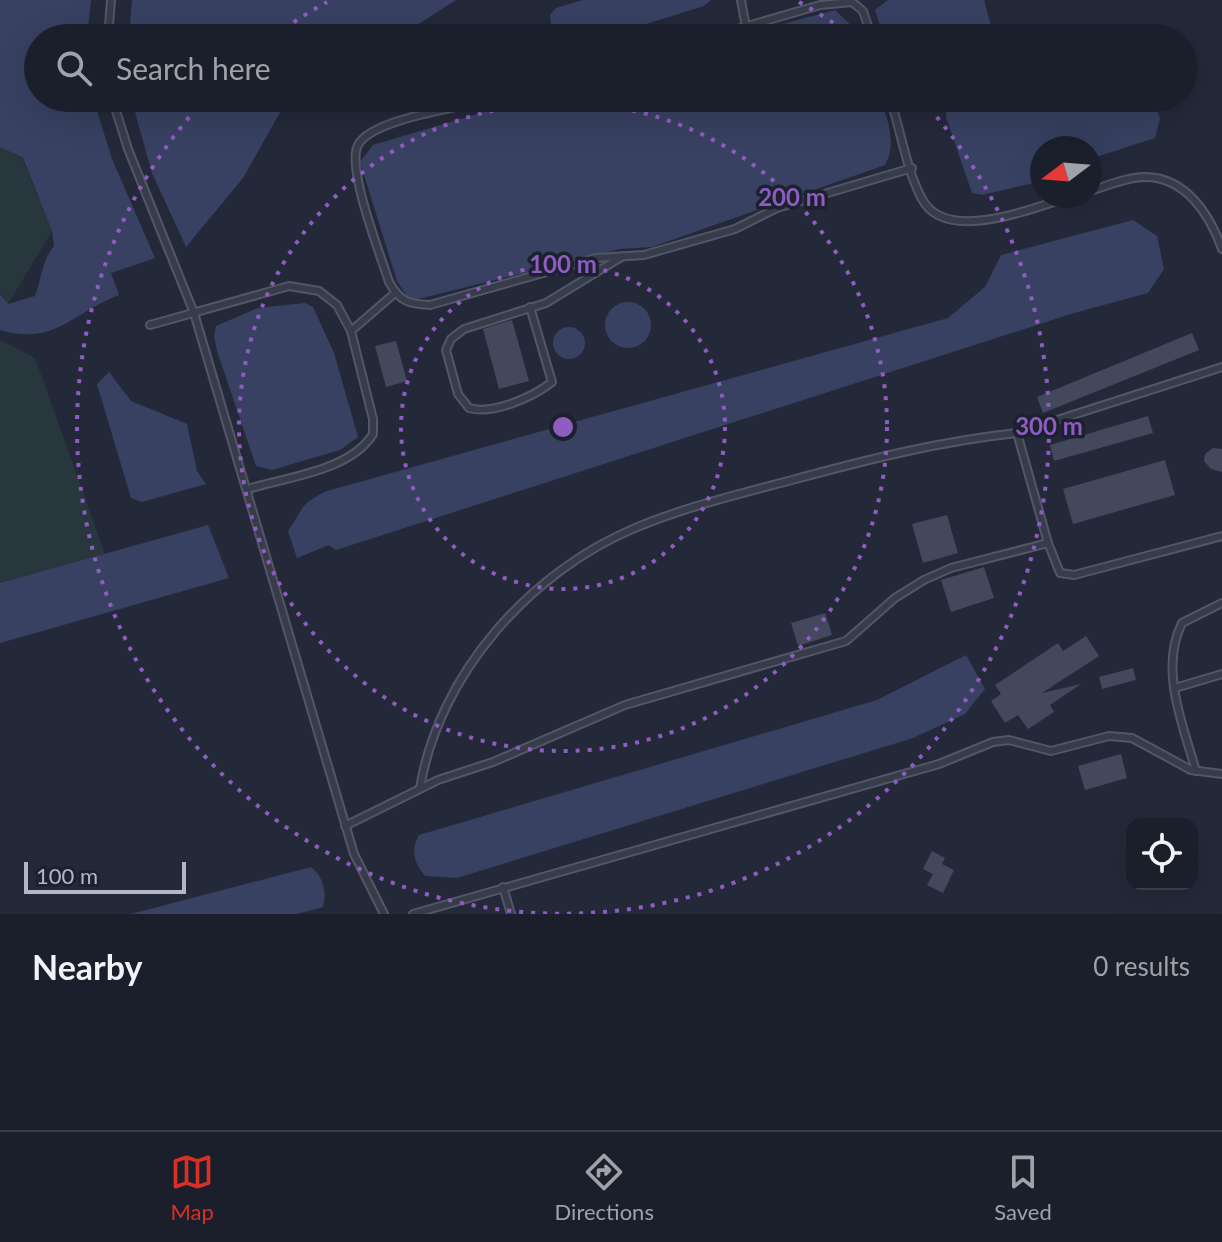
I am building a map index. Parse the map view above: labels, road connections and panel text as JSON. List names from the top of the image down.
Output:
{
  "scale_bar": "100 m",
  "north": "left",
  "page": {
    "search": "Search here",
    "scale": "100 m",
    "heading": ["Nearby", "0 results"],
    "nav": ["Map", "Directions", "Saved"]
  },
  "rings": ["200 m", "100 m", "300 m"]
}
